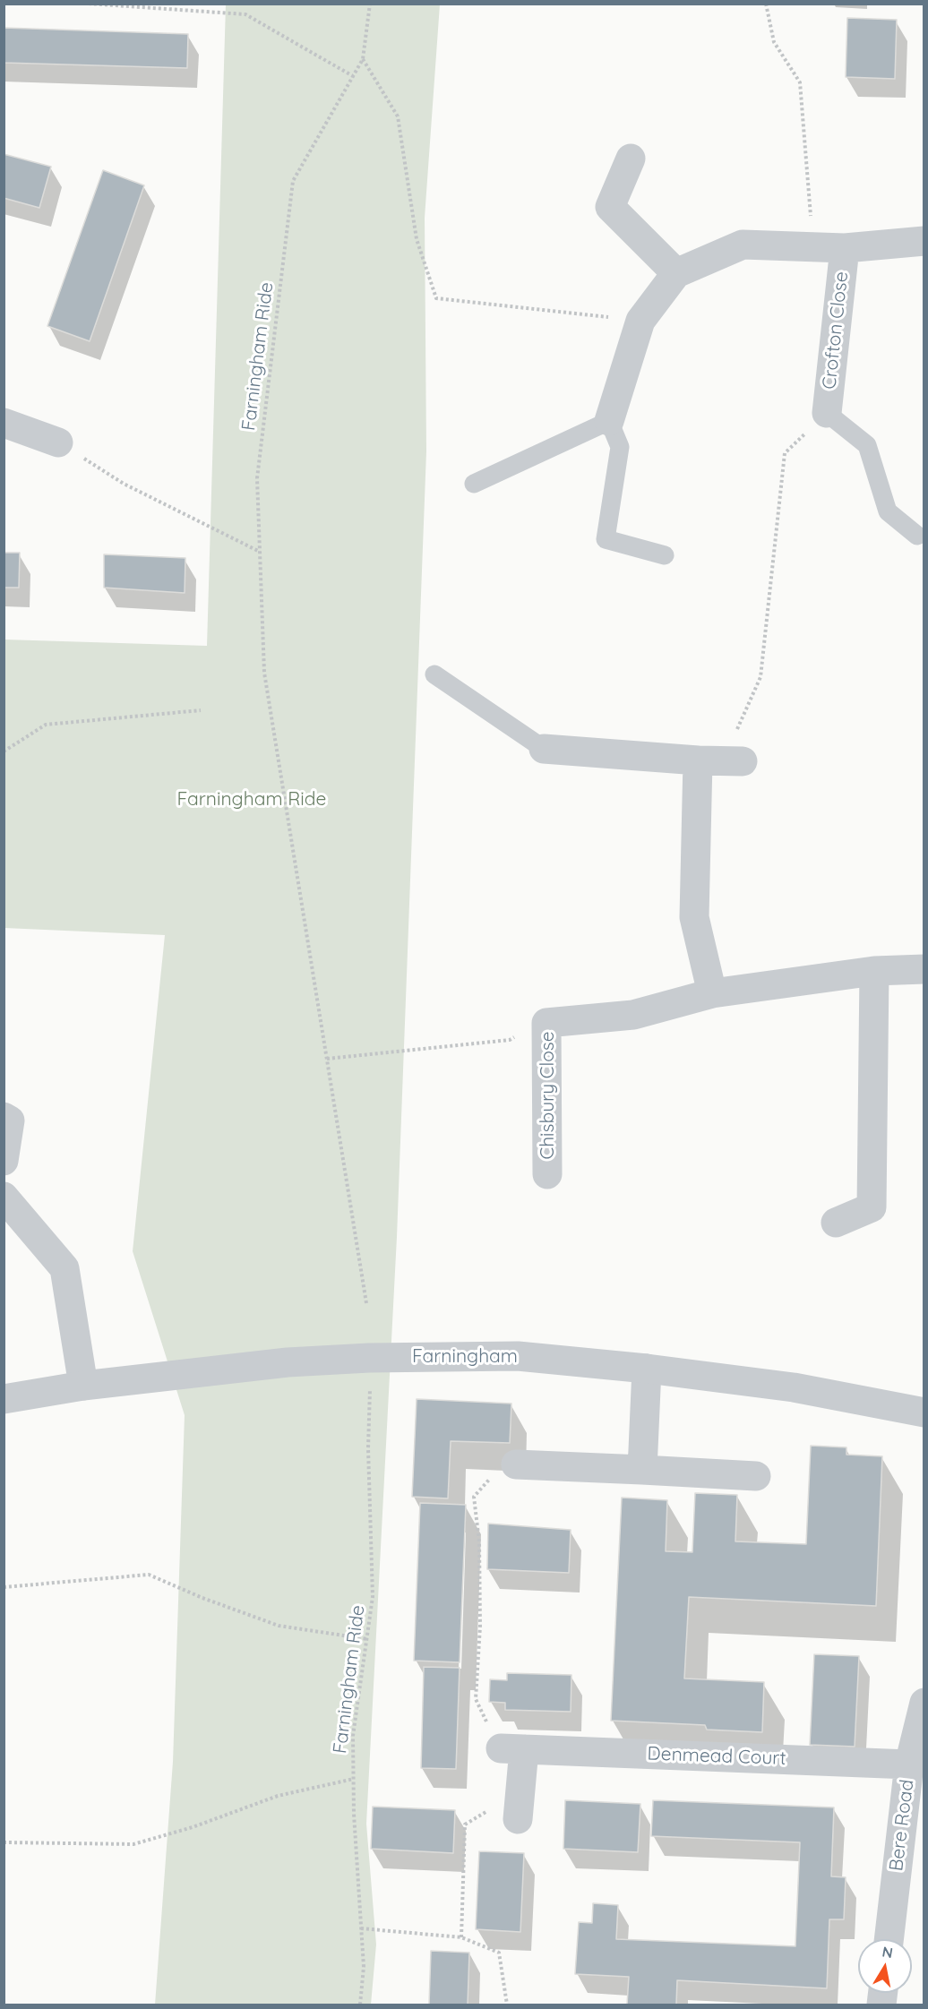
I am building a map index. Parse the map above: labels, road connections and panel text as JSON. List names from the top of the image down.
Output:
{
  "streets": {
    "street": [
      "Crofton Close",
      "Chisbury Close",
      "Farningham",
      "Denmead Court",
      "Bere Road"
    ],
    "path": ["Farningham Ride"]
  },
  "crossings": [
    ["Denmead Court", "Bere Road"]
  ],
  "parks": ["Farningham Ride"],
  "north": "top"
}
